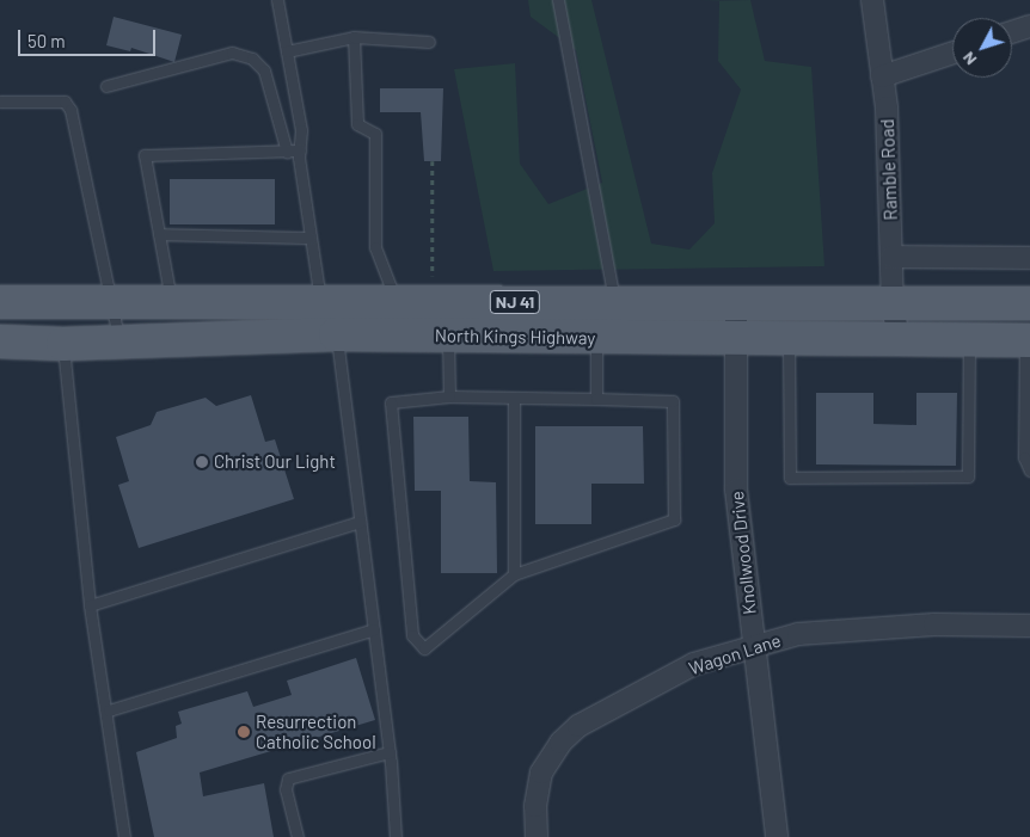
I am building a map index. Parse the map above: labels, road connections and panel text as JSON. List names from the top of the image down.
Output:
{
  "streets": {
    "main road": ["NJ 41", "North Kings Highway"],
    "street": ["Ramble Road", "Knollwood Drive", "Wagon Lane"]
  },
  "crossings": [
    ["Ramble Road", "North Kings Highway"],
    ["North Kings Highway", "Knollwood Drive"],
    ["Knollwood Drive", "Wagon Lane"]
  ],
  "places": ["Christ Our Light", "Resurrection Catholic School"],
  "scale_bar": "50 m",
  "north": "bottom left"
}
